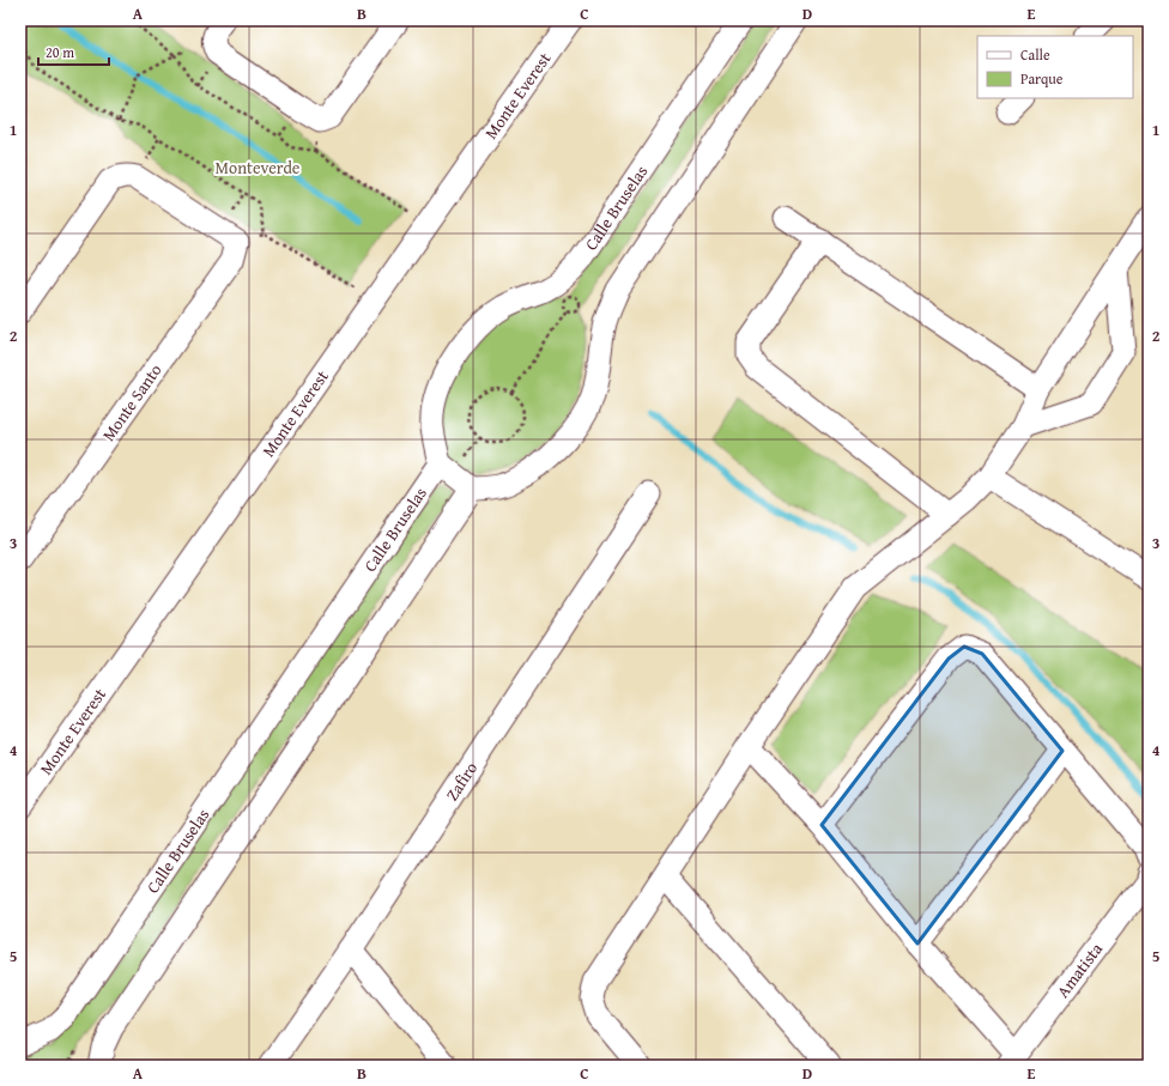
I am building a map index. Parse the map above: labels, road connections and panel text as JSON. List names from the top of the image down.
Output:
{
  "streets": {
    "street": [
      "Monte Everest",
      "Calle Bruselas",
      "Monte Santo",
      "Zafiro",
      "Amatista"
    ]
  },
  "parks": ["Monteverde"],
  "legend": ["Calle", "Parque"],
  "scale_bar": "20 m",
  "grid": {
    "columns": [
      "A",
      "B",
      "C",
      "D",
      "E"
    ],
    "rows": [
      "1",
      "2",
      "3",
      "4",
      "5"
    ]
  }
}
